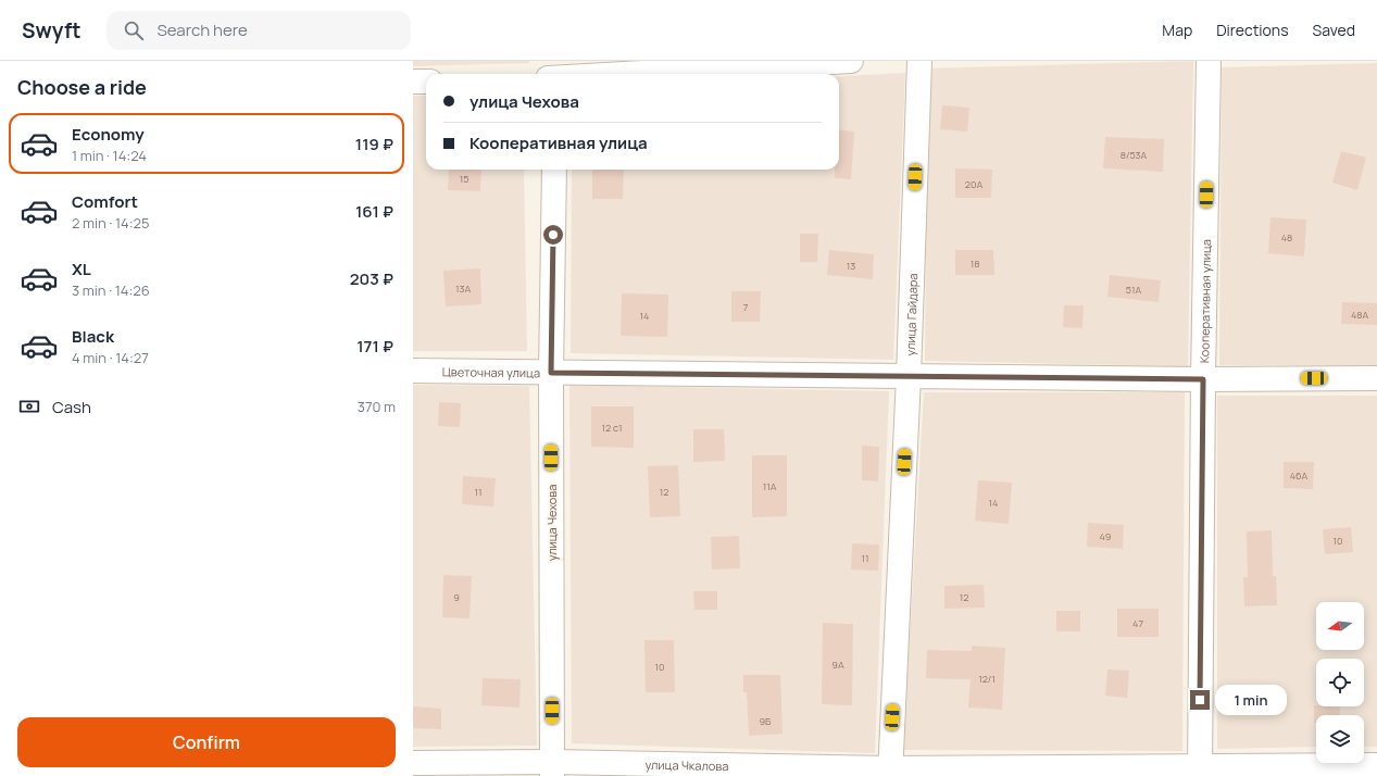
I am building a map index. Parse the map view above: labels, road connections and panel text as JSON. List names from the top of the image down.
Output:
{
  "streets": {
    "street": [
      "Кооперативная улица",
      "улица Гайдара",
      "Цветочная улица",
      "улица Чехова",
      "улица Чкалова"
    ]
  },
  "crossings": [
    ["Кооперативная улица", "Цветочная улица"],
    ["Кооперативная улица", "улица Чкалова"],
    ["улица Гайдара", "Цветочная улица"],
    ["улица Гайдара", "улица Чкалова"],
    ["Цветочная улица", "улица Чехова"],
    ["улица Чехова", "улица Чкалова"]
  ],
  "house_numbers": [
    "8/53А",
    "15",
    "20А",
    "48",
    "18",
    "13",
    "13А",
    "51А",
    "7",
    "48А",
    "14",
    "12 с1",
    "46А",
    "11А",
    "11",
    "12",
    "14",
    "49",
    "10",
    "11",
    "9",
    "12",
    "47",
    "9А",
    "10",
    "12/1",
    "9Б"
  ],
  "north": "left",
  "page": {
    "header": "Swyft",
    "search": "Search here",
    "nav": ["Map", "Directions", "Saved"],
    "heading": "Choose a ride",
    "banner": ["улица Чехова", "Кооперативная улица"],
    "list": [
      {
        "name": "Economy",
        "note": "1 min · 14:24",
        "value": "119 ₽"
      },
      {
        "name": "Comfort",
        "note": "2 min · 14:25",
        "value": "161 ₽"
      },
      {
        "name": "XL",
        "note": "3 min · 14:26",
        "value": "203 ₽"
      },
      {
        "name": "Black",
        "note": "4 min · 14:27",
        "value": "171 ₽"
      }
    ],
    "pay": ["Cash", "370 m"],
    "bubble": "1 min",
    "buttons": "Confirm"
  }
}
